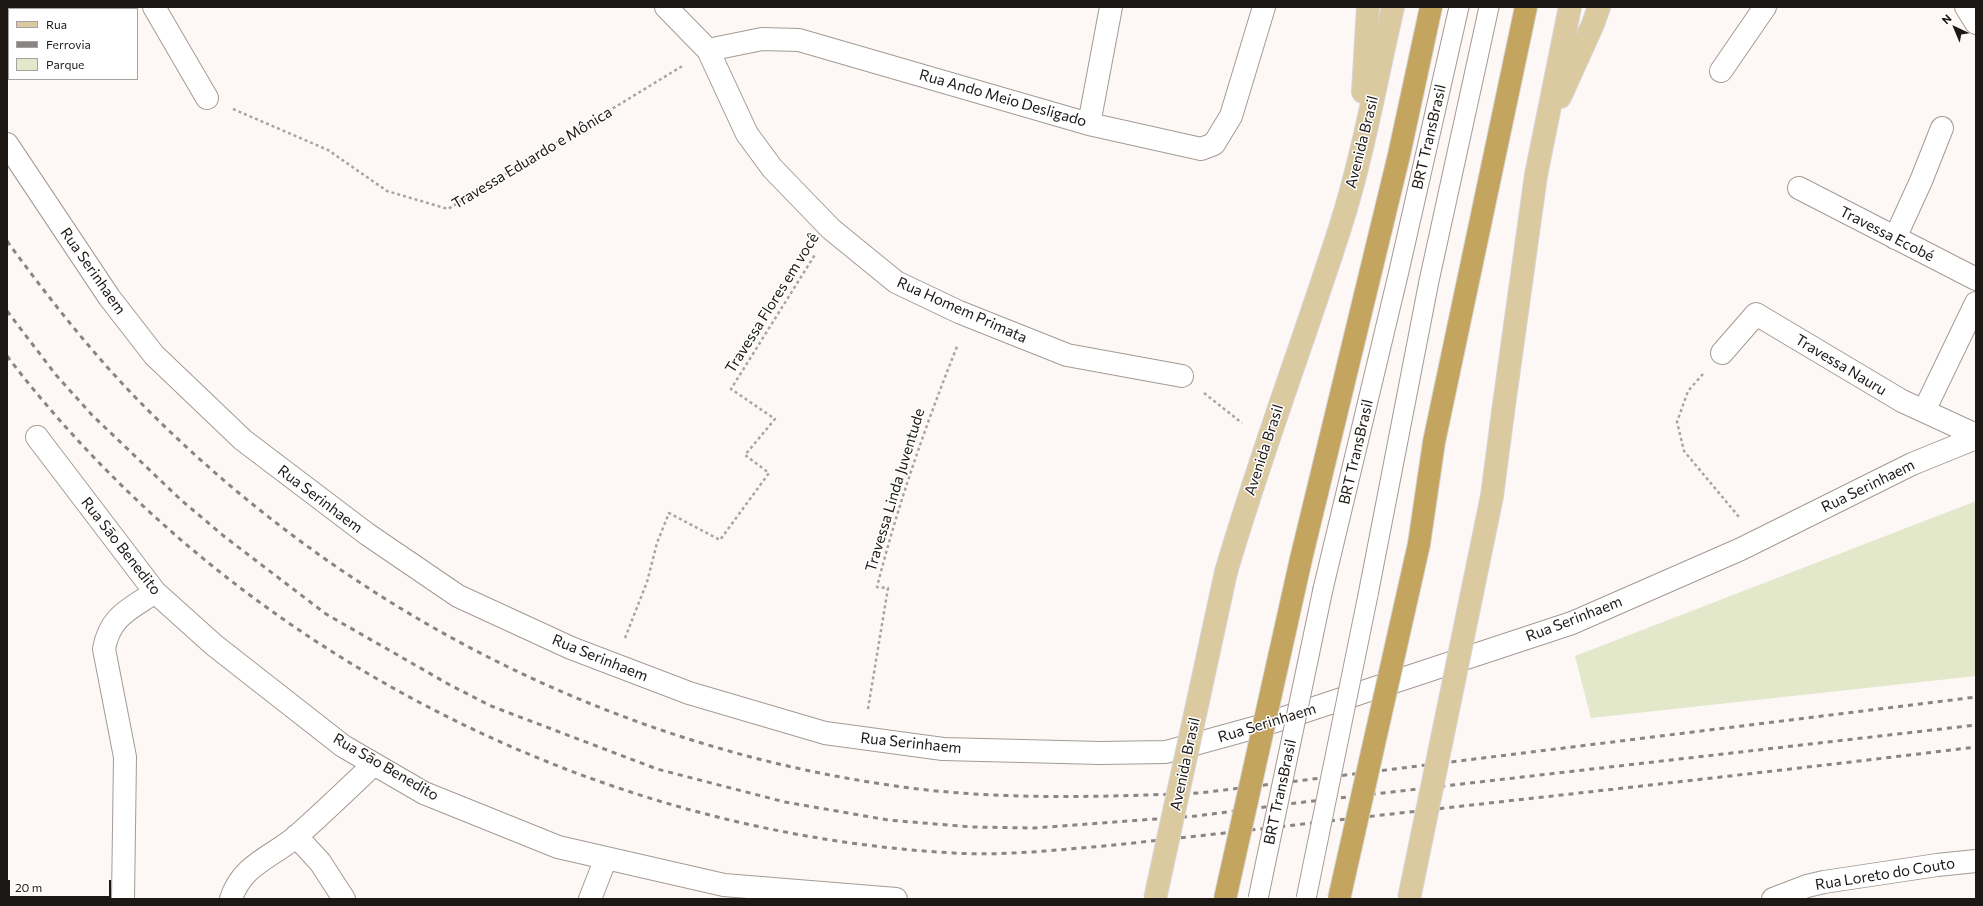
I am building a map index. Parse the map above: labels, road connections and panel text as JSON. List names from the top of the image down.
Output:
{
  "streets": {
    "main road": ["Avenida Brasil"],
    "street": [
      "Rua Ando Meio Desligado",
      "Travessa Ecobé",
      "Rua Serinhaem",
      "Rua Homem Primata",
      "Travessa Nauru",
      "Rua Sāo Benedito",
      "Rua Loreto do Couto"
    ],
    "lane": ["BRT TransBrasil"],
    "path": ["Travessa Eduardo e Mônica", "Travessa Flores em você", "Travessa Linda Juventude"]
  },
  "crossings": [
    ["Rua Ando Meio Desligado", "Travessa Eduardo e Mônica"],
    ["Rua Ando Meio Desligado", "Rua Homem Primata"],
    ["Travessa Eduardo e Mônica", "Rua Homem Primata"],
    ["Rua Serinhaem", "Travessa Flores em você"],
    ["Rua Serinhaem", "Travessa Nauru"],
    ["Rua Serinhaem", "Travessa Linda Juventude"],
    ["Travessa Flores em você", "Rua Homem Primata"],
    ["Rua Homem Primata", "Travessa Linda Juventude"]
  ],
  "legend": ["Rua", "Ferrovia", "Parque"],
  "scale_bar": "20 m",
  "north": "top left"
}
